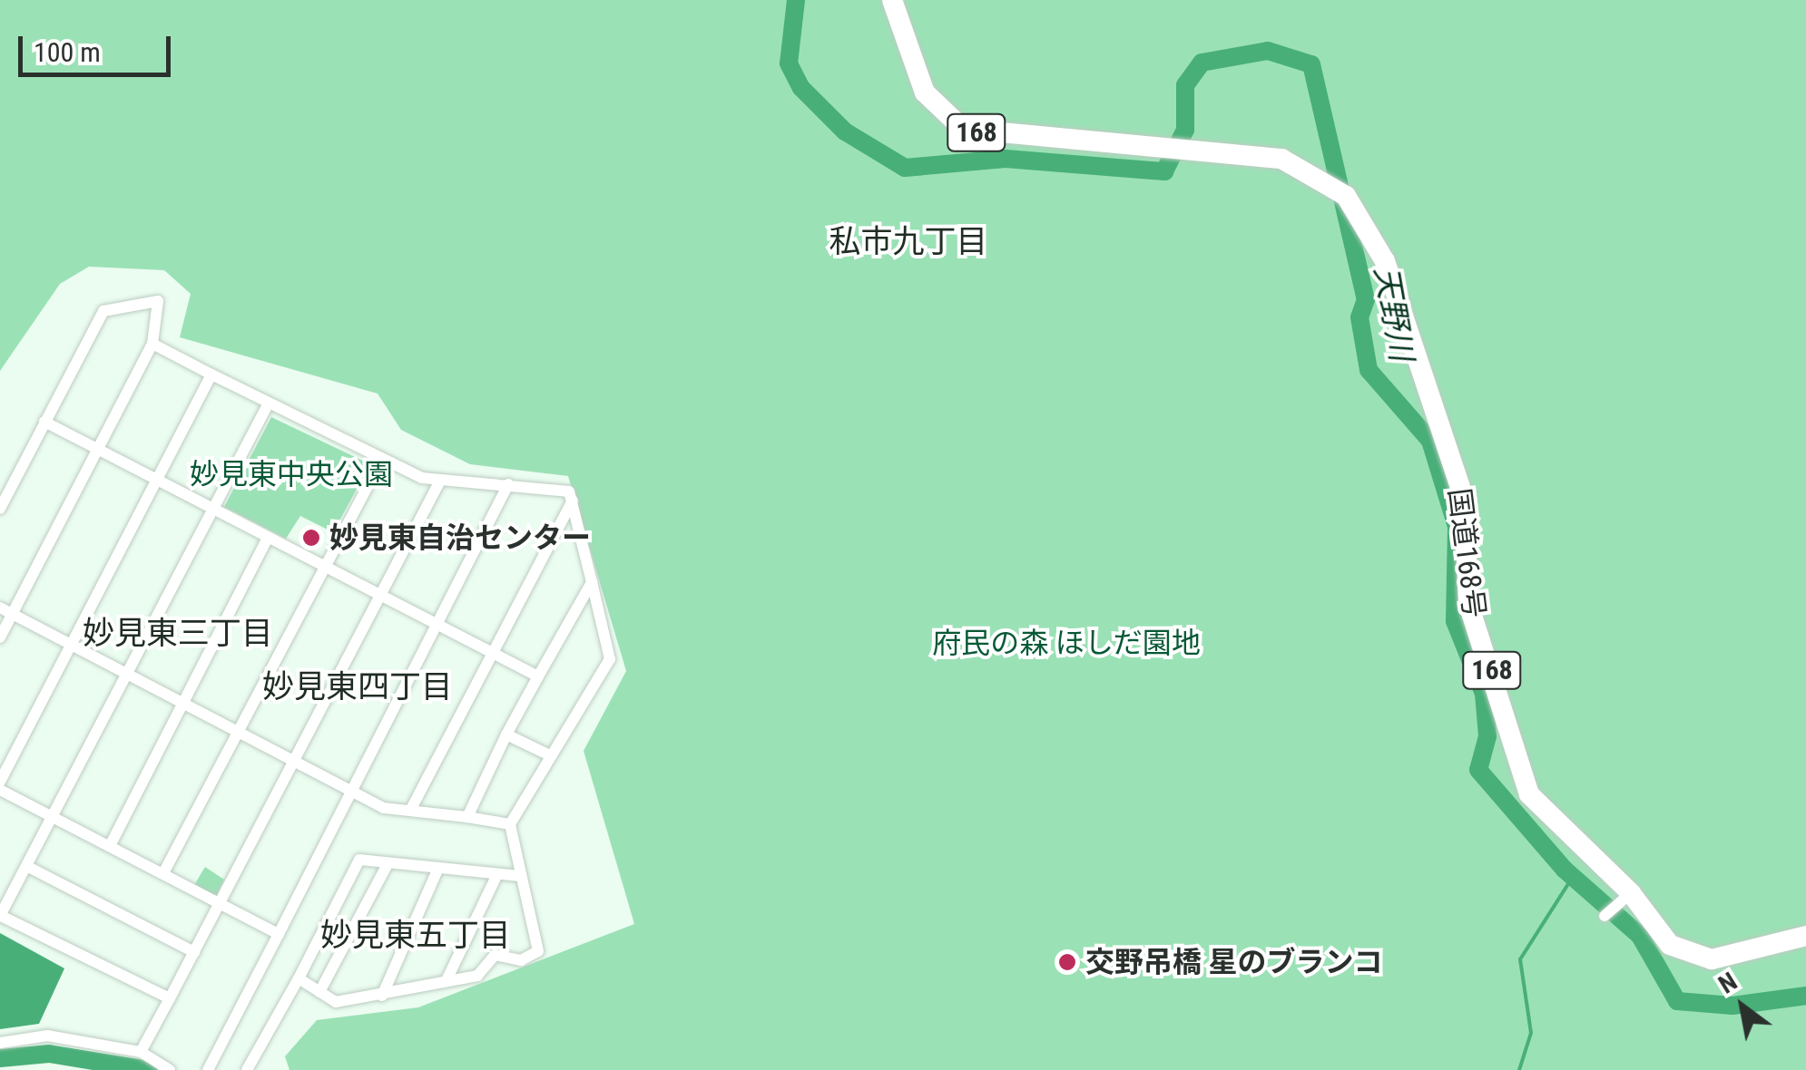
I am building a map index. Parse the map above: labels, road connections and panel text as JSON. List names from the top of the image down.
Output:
{
  "streets": {
    "highway": ["168", "国道168号"]
  },
  "districts": [
    "私市九丁目",
    "妙見東三丁目",
    "妙見東四丁目",
    "妙見東五丁目"
  ],
  "water": ["天野川"],
  "parks": ["妙見東中央公園", "府民の森 ほしだ園地"],
  "places": ["妙見東自治センター", "交野吊橋 星のブランコ"],
  "scale_bar": "100 m",
  "north": "top left"
}
